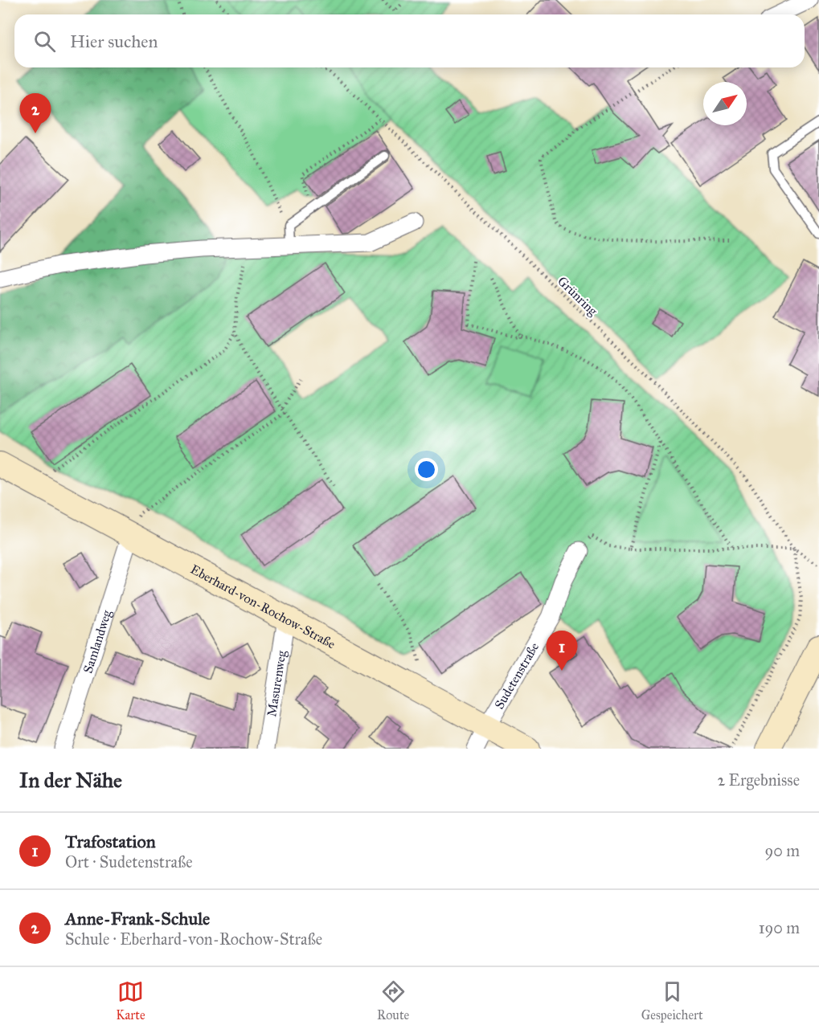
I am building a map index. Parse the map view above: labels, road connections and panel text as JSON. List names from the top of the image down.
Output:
{
  "streets": {
    "main road": ["Eberhard-von-Rochow-Straße"],
    "street": ["Samlandweg", "Sudetenstraße", "Masurenweg"],
    "path": ["Grünring"]
  },
  "crossings": [
    ["Eberhard-von-Rochow-Straße", "Samlandweg"],
    ["Eberhard-von-Rochow-Straße", "Sudetenstraße"],
    ["Eberhard-von-Rochow-Straße", "Masurenweg"]
  ],
  "north": "top right",
  "page": {
    "search": "Hier suchen",
    "pins": ["2", "1"],
    "heading": ["In der Nähe", "2 Ergebnisse"],
    "list": [
      {
        "mark": "1",
        "name": "Trafostation",
        "note": "Ort · Sudetenstraße",
        "value": "90 m"
      },
      {
        "mark": "2",
        "name": "Anne-Frank-Schule",
        "note": "Schule · Eberhard-von-Rochow-Straße",
        "value": "190 m"
      }
    ],
    "nav": ["Karte", "Route", "Gespeichert"]
  }
}
